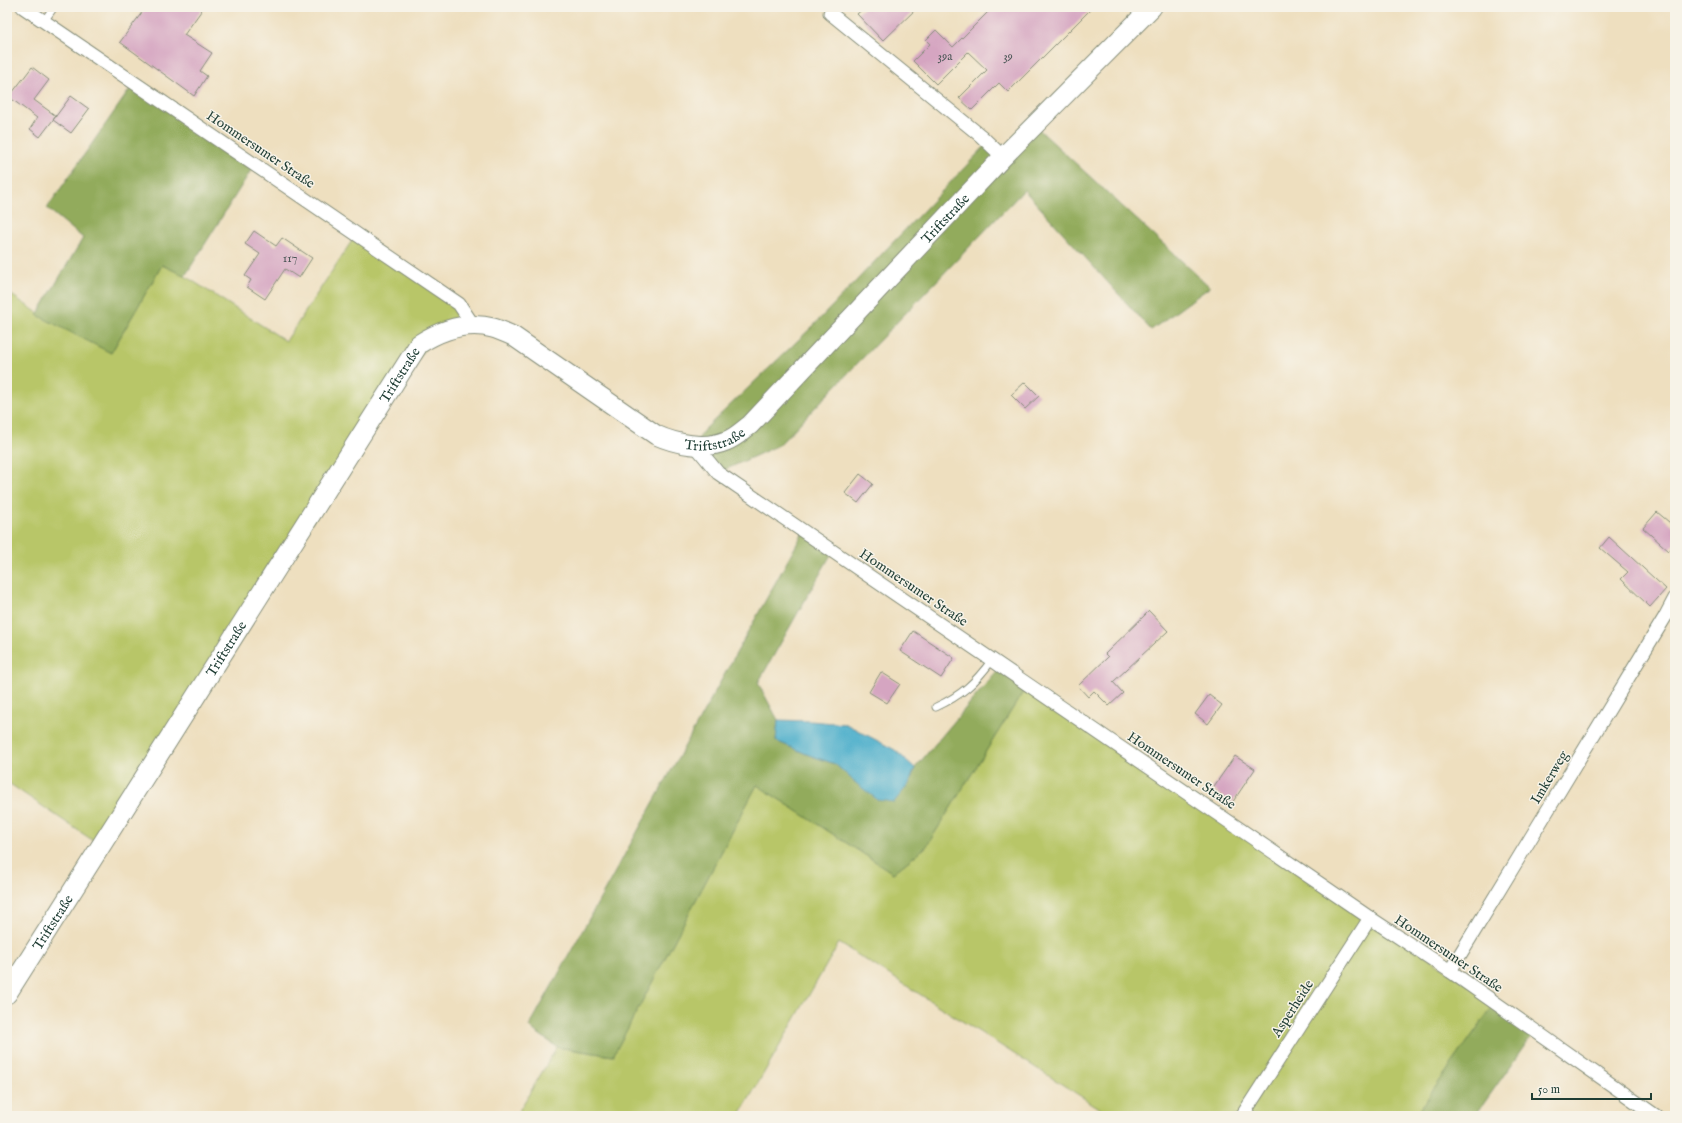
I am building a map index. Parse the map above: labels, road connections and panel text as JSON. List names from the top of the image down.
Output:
{
  "streets": {
    "street": [
      "Hommersumer Straße",
      "Triftstraße",
      "Imkerweg",
      "Asperheide"
    ]
  },
  "crossings": [
    ["Hommersumer Straße", "Triftstraße"],
    ["Hommersumer Straße", "Imkerweg"],
    ["Hommersumer Straße", "Asperheide"]
  ],
  "house_numbers": ["39a", "39", "117"],
  "scale_bar": "50 m"
}
